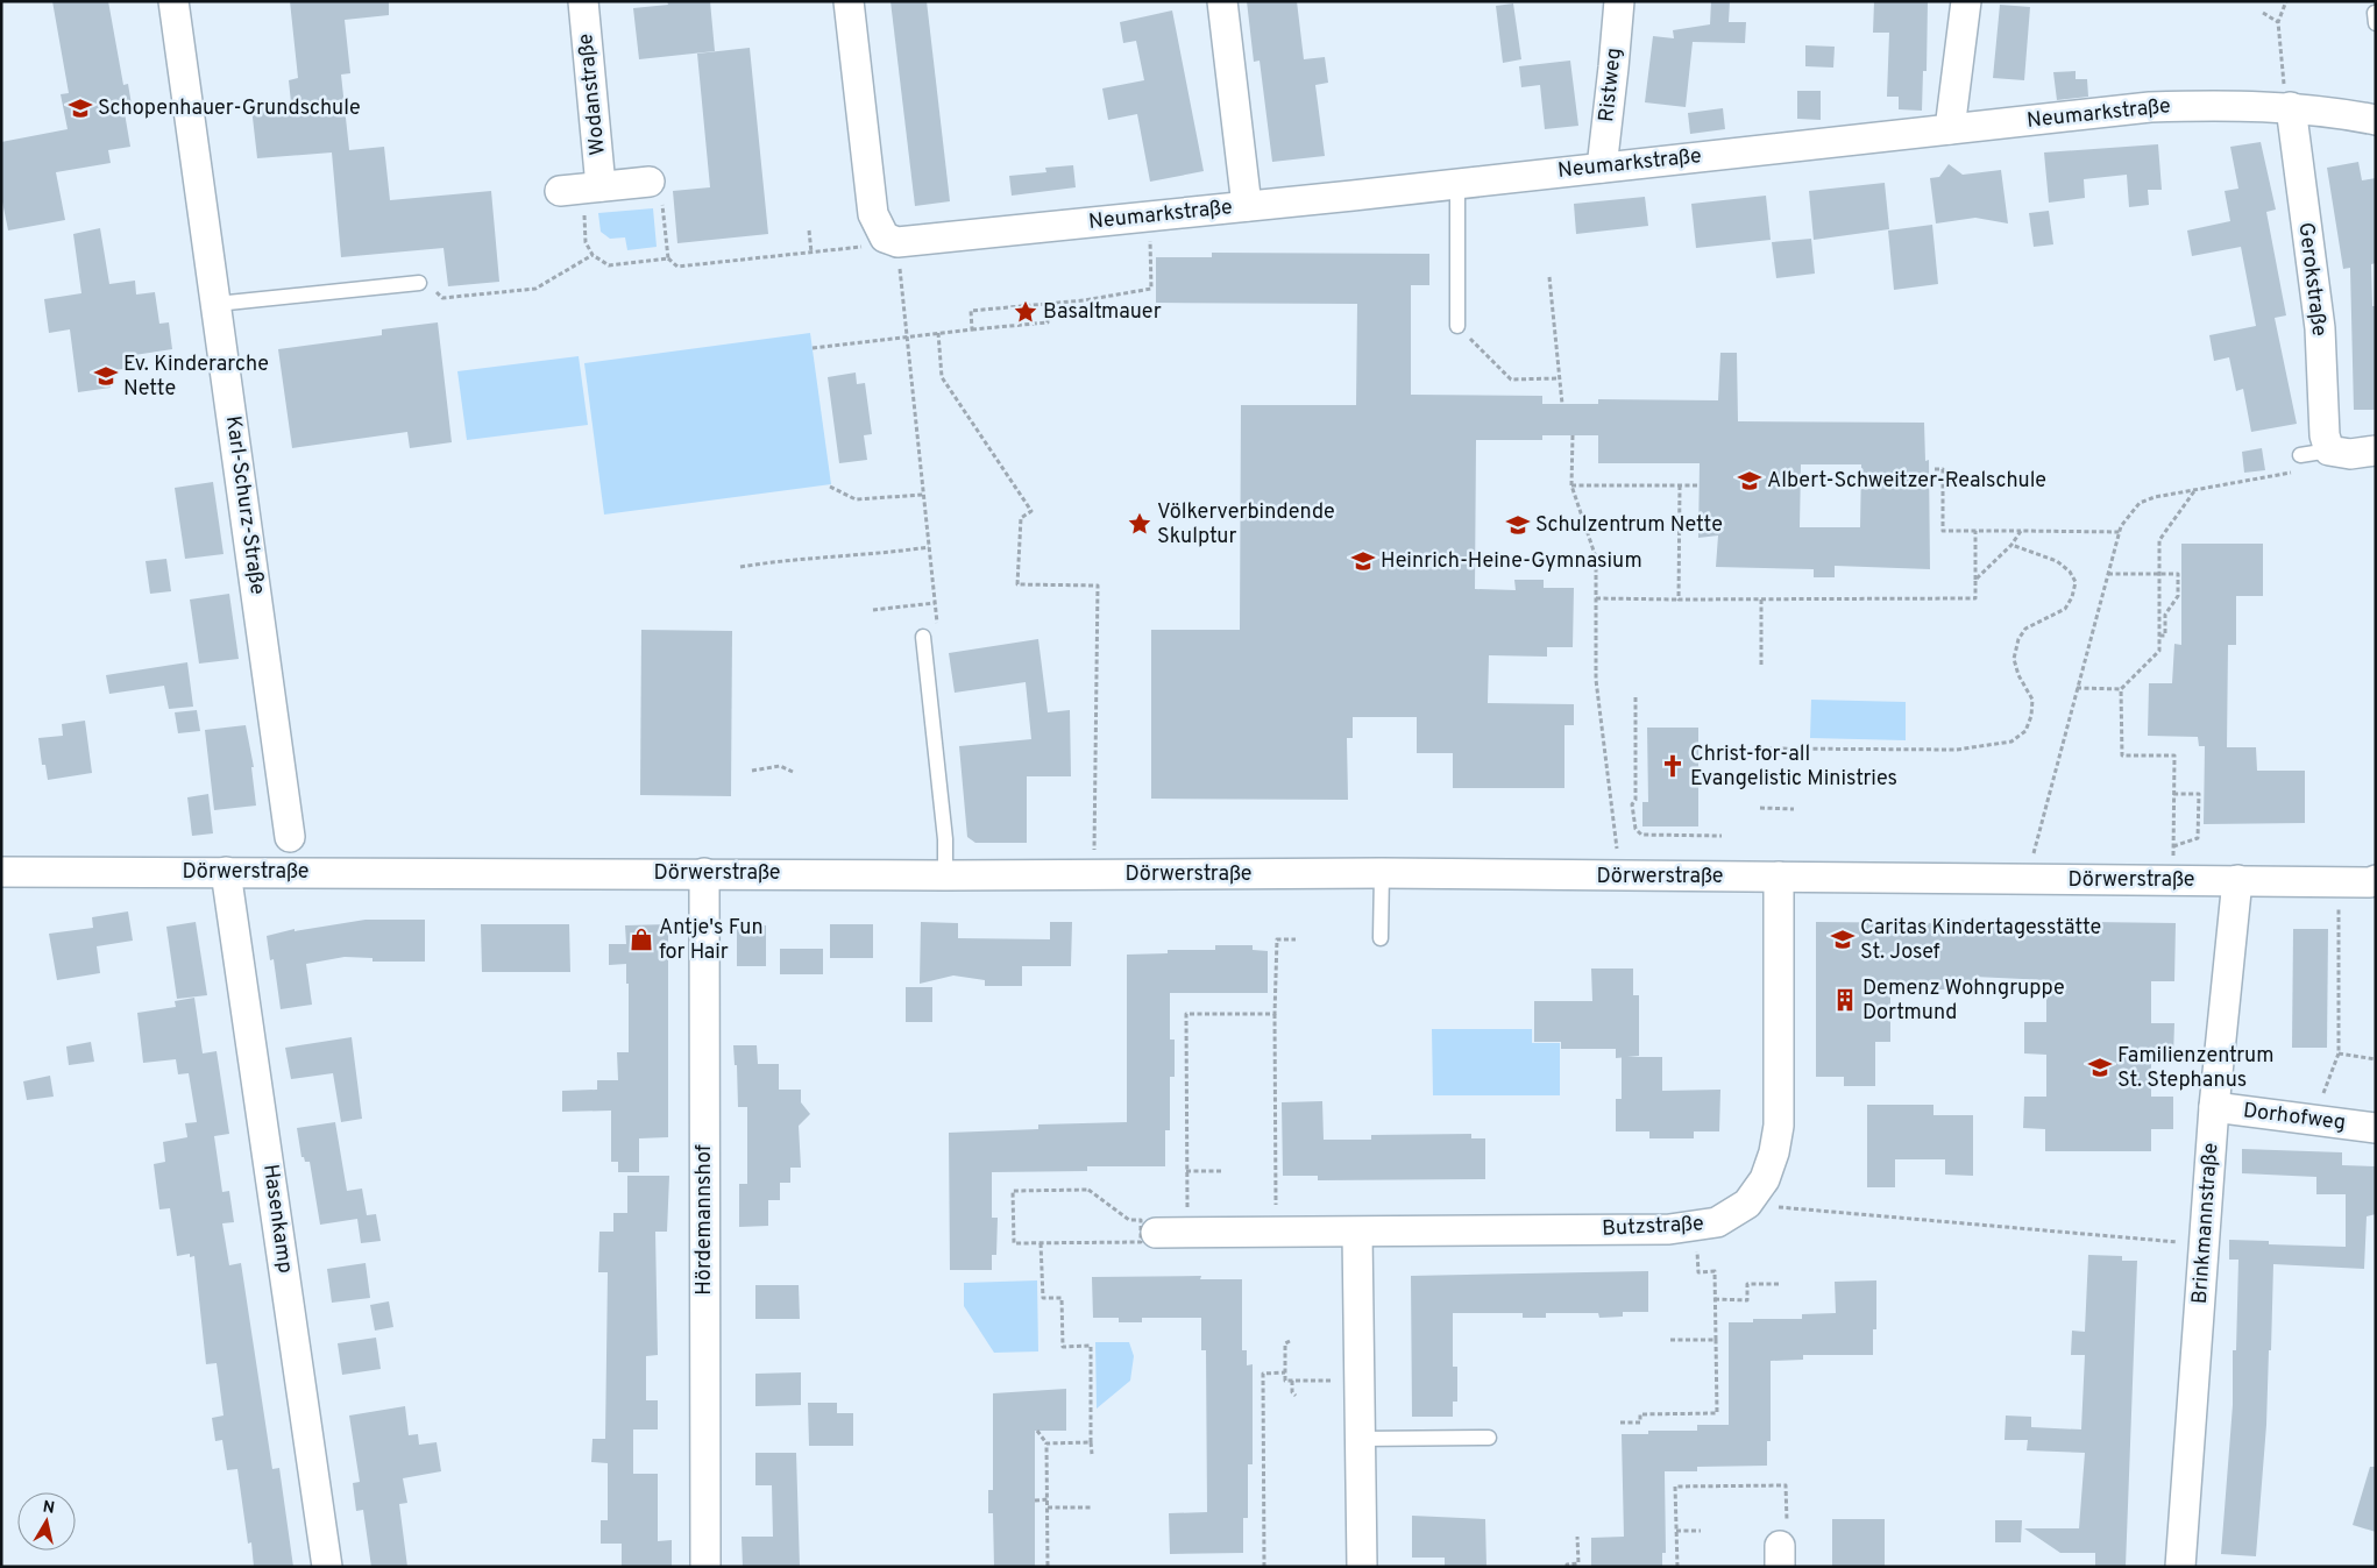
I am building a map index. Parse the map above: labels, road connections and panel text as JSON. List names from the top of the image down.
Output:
{
  "streets": {
    "street": [
      "Ristweg",
      "Wodanstraße",
      "Neumarkstraße",
      "Gerokstraße",
      "Karl-Schurz-Straße",
      "Dörwerstraße",
      "Dorhofweg",
      "Hasenkamp",
      "Hördemannshof",
      "Brinkmannstraße",
      "Butzstraße"
    ]
  },
  "crossings": [
    ["Ristweg", "Neumarkstraße"],
    ["Neumarkstraße", "Gerokstraße"],
    ["Dörwerstraße", "Hasenkamp"],
    ["Dörwerstraße", "Hördemannshof"],
    ["Dörwerstraße", "Brinkmannstraße"],
    ["Dörwerstraße", "Butzstraße"],
    ["Dorhofweg", "Brinkmannstraße"]
  ],
  "places": {
    "school or university": [
      "Schopenhauer-Grundschule",
      "Ev. Kinderarche Nette",
      "Albert-Schweitzer-Realschule",
      "Schulzentrum Nette",
      "Heinrich-Heine-Gymnasium",
      "Caritas Kindertagesstätte St. Josef",
      "Familienzentrum St. Stephanus"
    ],
    "place": ["Basaltmauer", "Völkerverbindende Skulptur"],
    "church": ["Christ-for-all Evangelistic Ministries"],
    "shop": ["Antje's Fun for Hair"],
    "building": ["Demenz Wohngruppe Dortmund"]
  },
  "north": "top"
}
